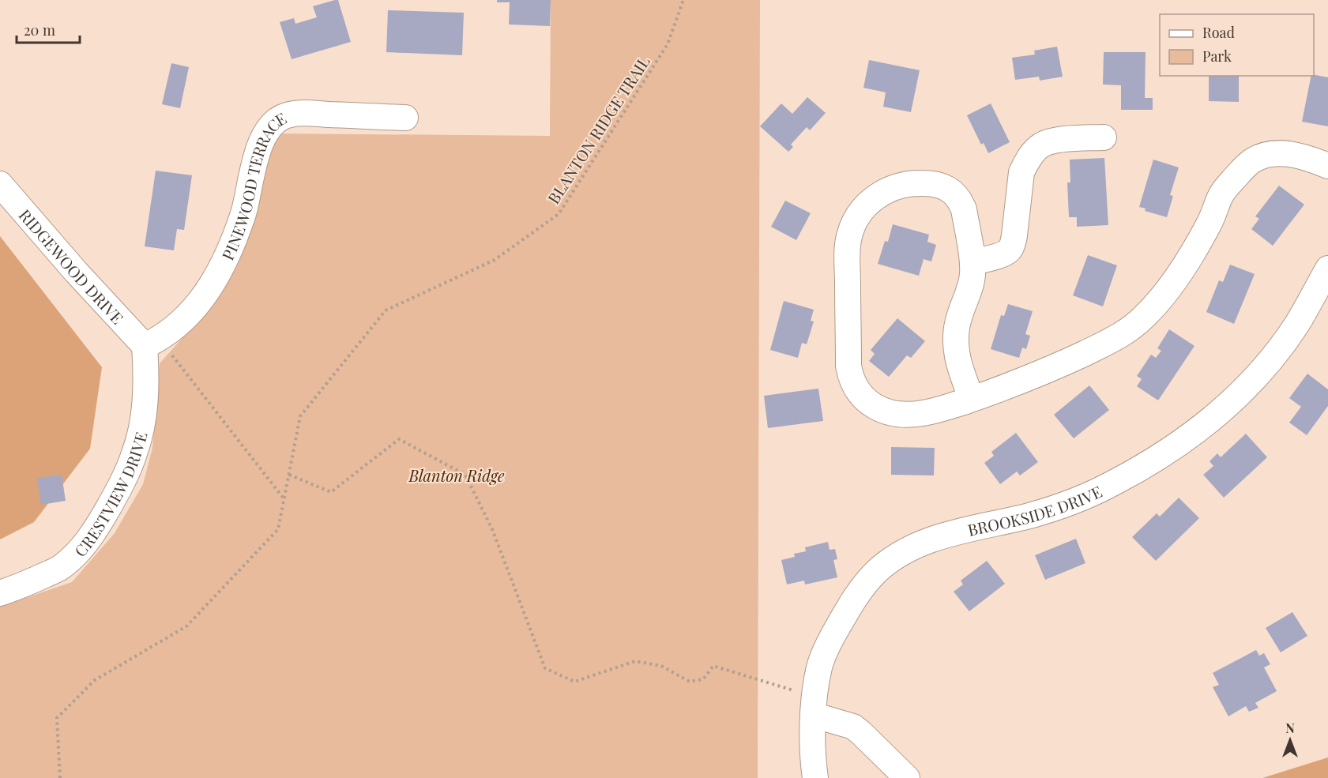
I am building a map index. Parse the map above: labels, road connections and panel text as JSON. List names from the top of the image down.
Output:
{
  "streets": {
    "street": [
      "PINEWOOD TERRACE",
      "RIDGEWOOD DRIVE",
      "CRESTVIEW DRIVE",
      "BROOKSIDE DRIVE"
    ],
    "path": ["BLANTON RIDGE TRAIL"]
  },
  "crossings": [
    ["PINEWOOD TERRACE", "RIDGEWOOD DRIVE"],
    ["PINEWOOD TERRACE", "CRESTVIEW DRIVE"],
    ["RIDGEWOOD DRIVE", "CRESTVIEW DRIVE"]
  ],
  "parks": ["Blanton Ridge"],
  "legend": ["Road", "Park"],
  "scale_bar": "20 m",
  "north": "top"
}
